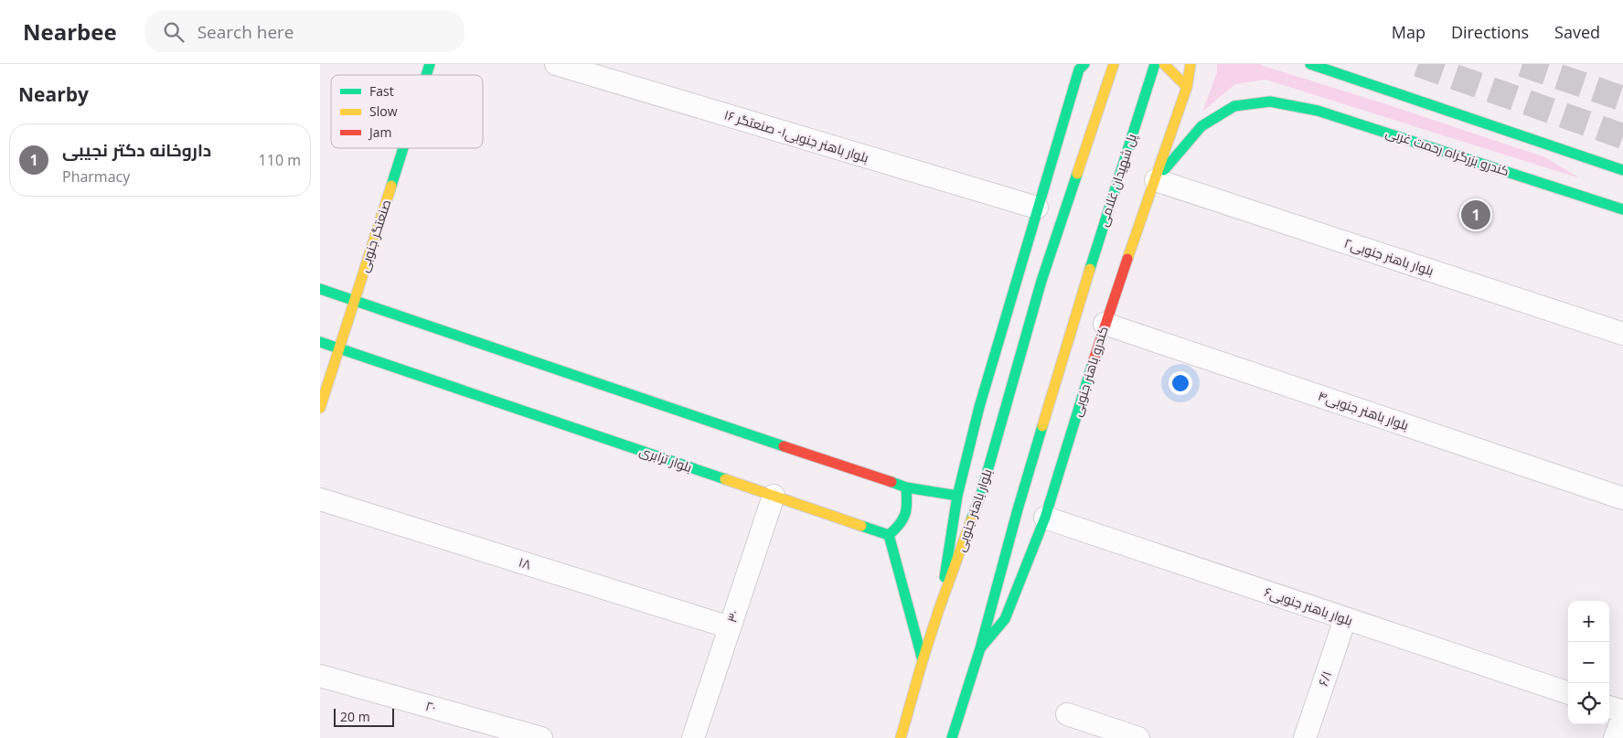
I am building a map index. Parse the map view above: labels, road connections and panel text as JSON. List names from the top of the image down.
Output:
{
  "streets": {
    "main road": [
      "کندرو بزرگراه رحمت غربی",
      "پل شهیدان غلامی",
      "صنعتگر جنوبی",
      "کندرو باهنر جنوبی",
      "بلوار ترابری",
      "بلوار باهنر جنوبی"
    ],
    "street": [
      "بلوار باهنر جنوبی۱- صنعتگر ۱۶",
      "بلوار باهنر جنوبی۲",
      "بلوار باهنر جنوبی۴",
      "۱۸",
      "بلوار باهنر جنوبی۶",
      "۳۰",
      "۶/۱",
      "۲۰"
    ]
  },
  "crossings": [
    ["کندرو بزرگراه رحمت غربی", "بلوار باهنر جنوبی۲"],
    ["کندرو بزرگراه رحمت غربی", "کندرو باهنر جنوبی"],
    ["پل شهیدان غلامی", "کندرو باهنر جنوبی"],
    ["صنعتگر جنوبی", "بلوار ترابری"],
    ["بلوار باهنر جنوبی۲", "کندرو باهنر جنوبی"],
    ["کندرو باهنر جنوبی", "بلوار باهنر جنوبی۴"],
    ["کندرو باهنر جنوبی", "بلوار باهنر جنوبی۶"],
    ["بلوار ترابری", "۳۰"],
    ["۱۸", "۳۰"],
    ["بلوار باهنر جنوبی۶", "۶/۱"]
  ],
  "legend": ["Fast", "Slow", "Jam"],
  "scale_bar": "20 m",
  "page": {
    "header": "Nearbee",
    "search": "Search here",
    "nav": ["Map", "Directions", "Saved"],
    "heading": "Nearby",
    "list": [
      {
        "mark": "1",
        "name": "داروخانه دکتر نجیبی",
        "note": "Pharmacy",
        "value": "110 m"
      }
    ],
    "pins": "1",
    "map_buttons": ["+", "−"],
    "scale": "20 m"
  }
}
